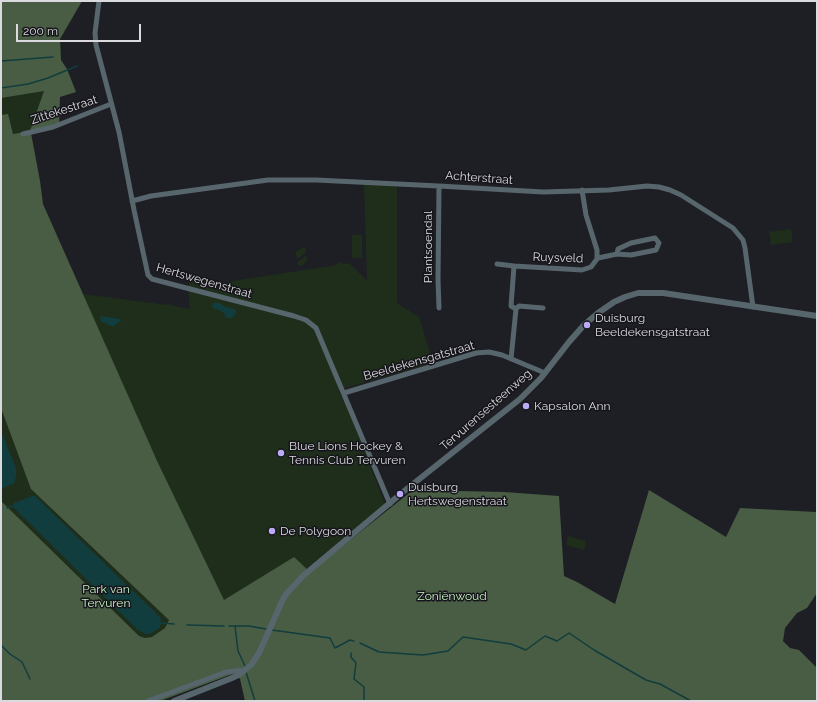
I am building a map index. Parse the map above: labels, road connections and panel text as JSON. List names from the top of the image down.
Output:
{
  "streets": {
    "street": [
      "Zittekestraat",
      "Achterstraat",
      "Plantsoendal",
      "Ruysveld",
      "Hertswegenstraat",
      "Beeldekensgatstraat",
      "Tervurensesteenweg"
    ]
  },
  "crossings": [
    ["Zittekestraat", "Hertswegenstraat"],
    ["Achterstraat", "Plantsoendal"],
    ["Achterstraat", "Ruysveld"],
    ["Achterstraat", "Hertswegenstraat"],
    ["Achterstraat", "Tervurensesteenweg"],
    ["Hertswegenstraat", "Beeldekensgatstraat"],
    ["Hertswegenstraat", "Tervurensesteenweg"],
    ["Beeldekensgatstraat", "Tervurensesteenweg"]
  ],
  "parks": ["Park van Tervuren", "Zoniënwoud"],
  "places": [
    "Duisburg Beeldekensgatstraat",
    "Kapsalon Ann",
    "Blue Lions Hockey & Tennis Club Tervuren",
    "Duisburg Hertswegenstraat",
    "De Polygoon"
  ],
  "scale_bar": "200 m"
}
